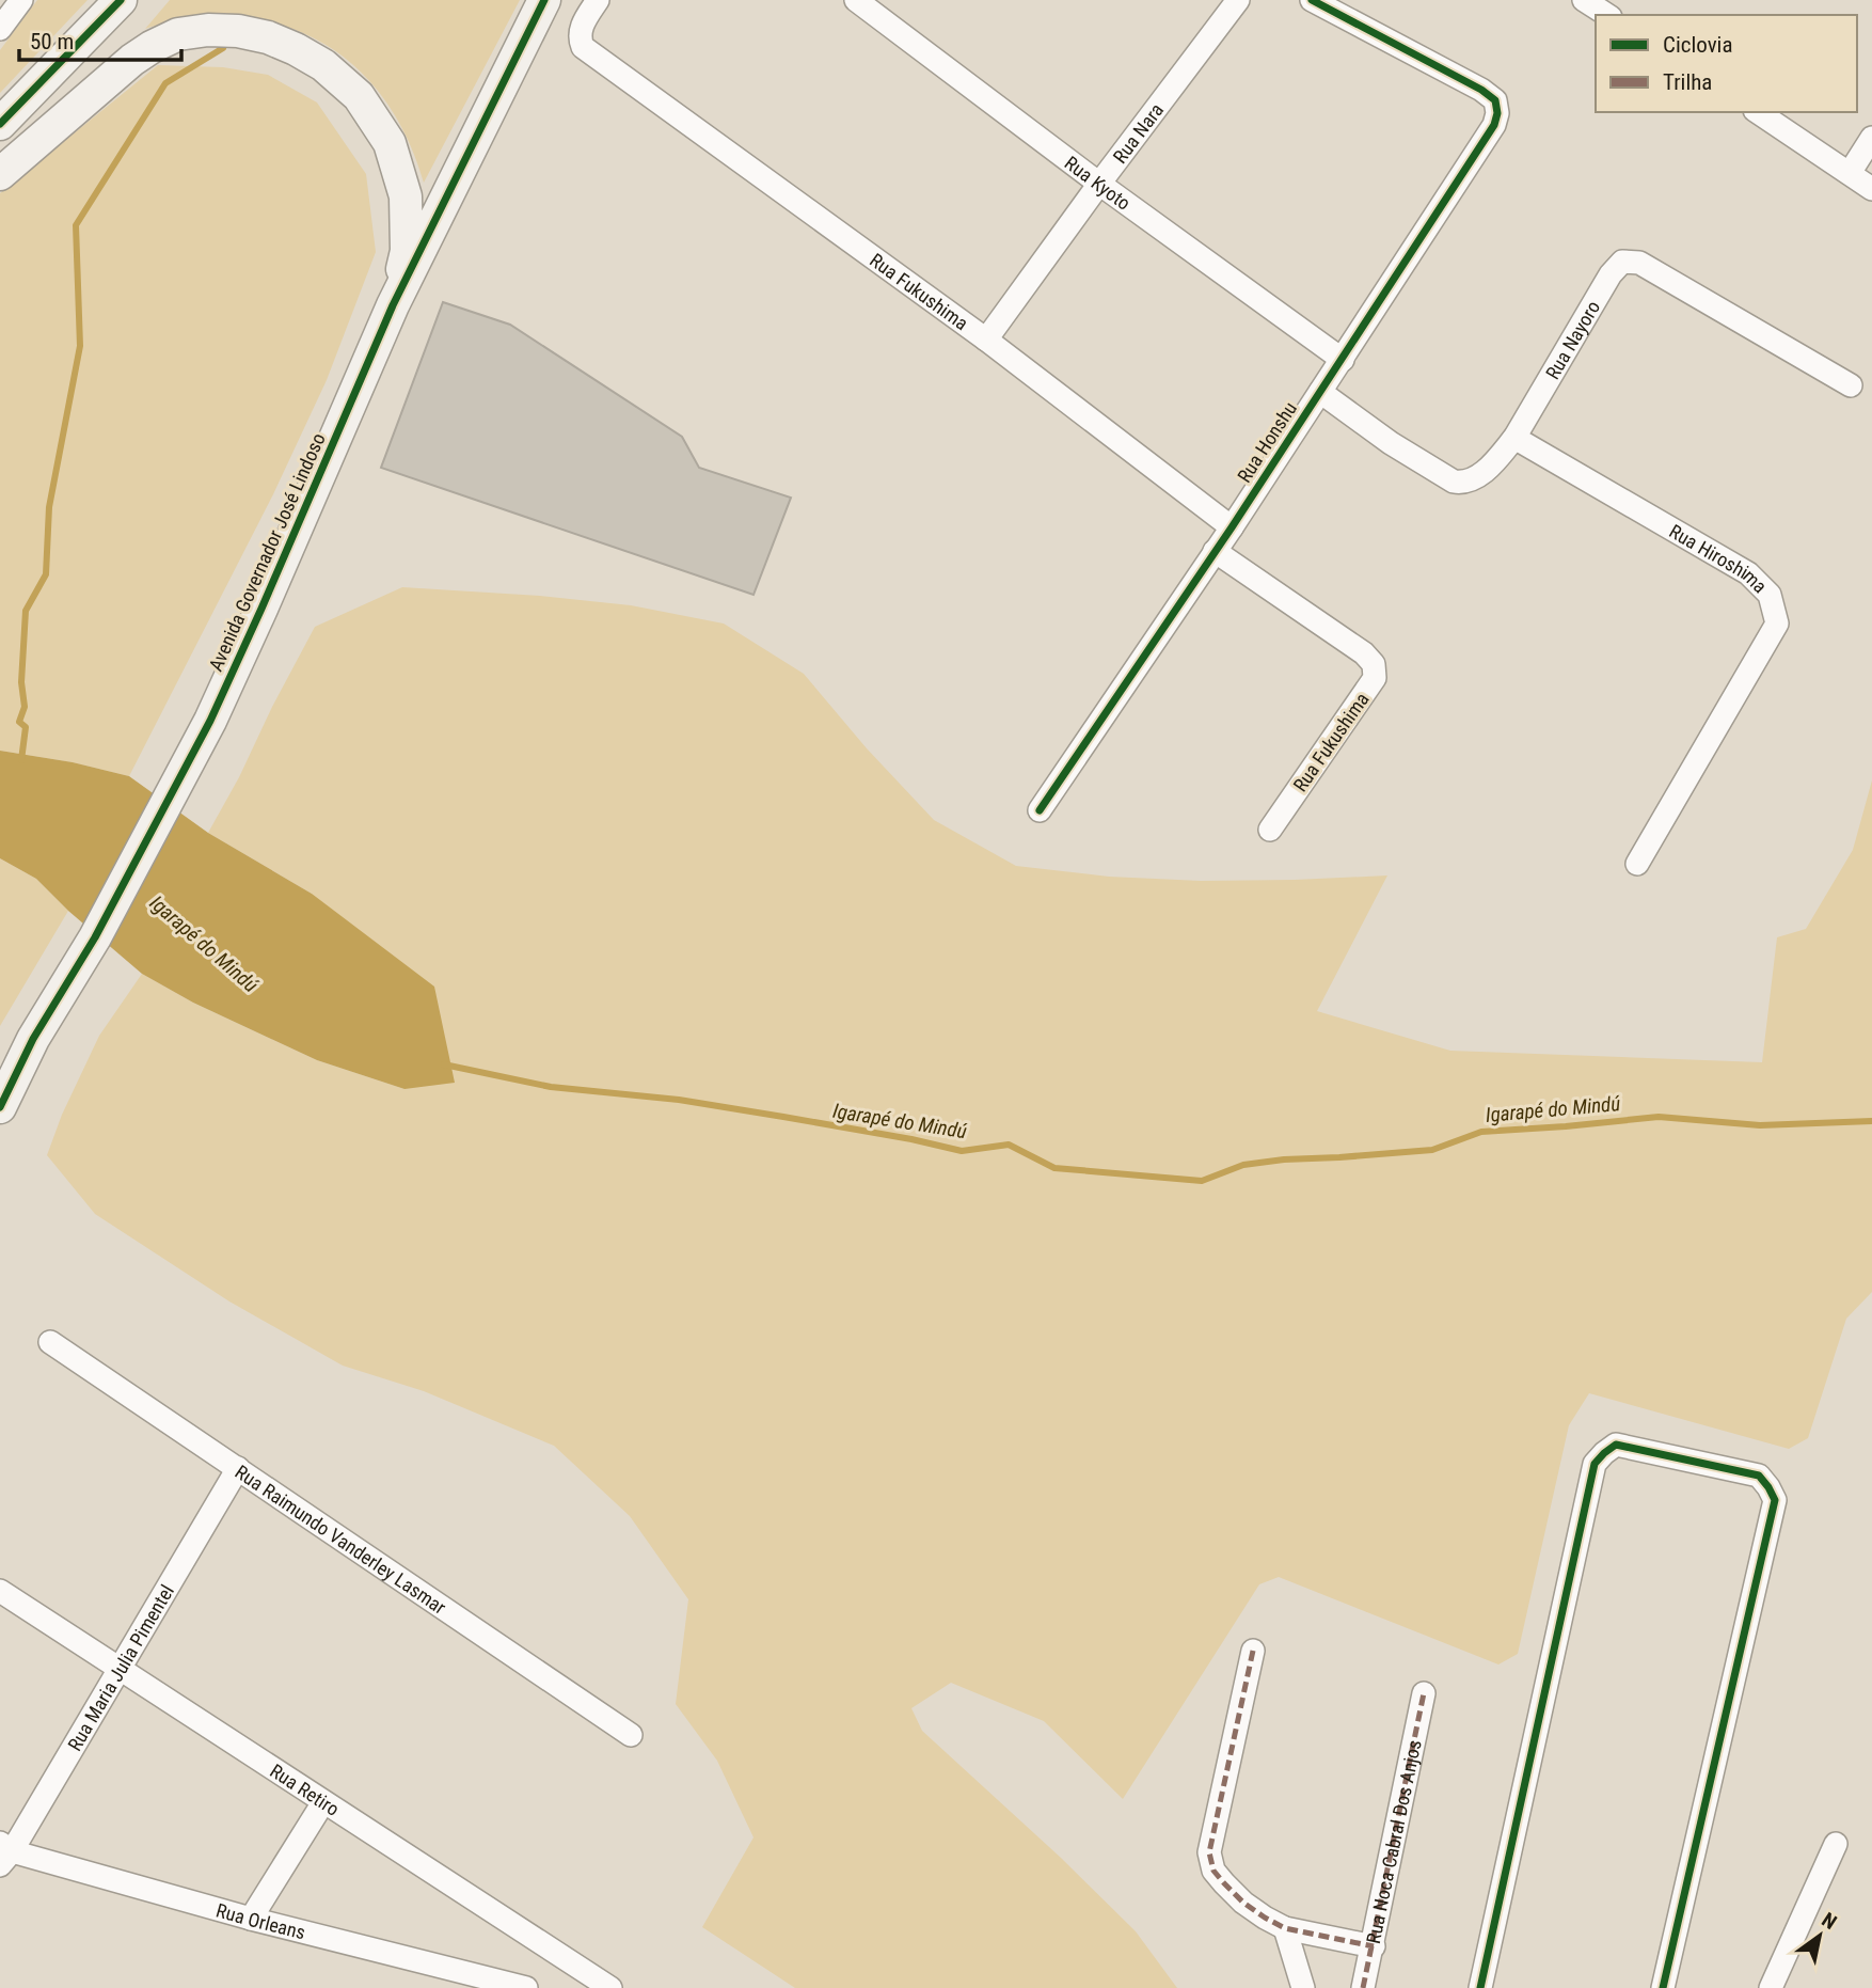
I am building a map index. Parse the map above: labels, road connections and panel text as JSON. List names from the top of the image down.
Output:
{
  "streets": {
    "main road": ["Avenida Governador José Lindoso"],
    "street": [
      "Rua Nara",
      "Rua Kyoto",
      "Rua Fukushima",
      "Rua Nayoro",
      "Rua Honshu",
      "Rua Hiroshima",
      "Rua Raimundo Vanderley Lasmar",
      "Rua Maria Julia Pimentel",
      "Rua Retiro",
      "Rua Noca Cabral Dos Anjos",
      "Rua Orleans"
    ]
  },
  "crossings": [
    ["Rua Nara", "Rua Kyoto"],
    ["Rua Nara", "Rua Fukushima"],
    ["Rua Kyoto", "Rua Honshu"],
    ["Rua Fukushima", "Rua Honshu"],
    ["Rua Nayoro", "Rua Honshu"],
    ["Rua Nayoro", "Rua Hiroshima"],
    ["Rua Raimundo Vanderley Lasmar", "Rua Maria Julia Pimentel"],
    ["Rua Maria Julia Pimentel", "Rua Retiro"],
    ["Rua Maria Julia Pimentel", "Rua Orleans"]
  ],
  "water": ["Igarapé do Mindú"],
  "legend": ["Ciclovia", "Trilha"],
  "scale_bar": "50 m",
  "north": "top right"
}
